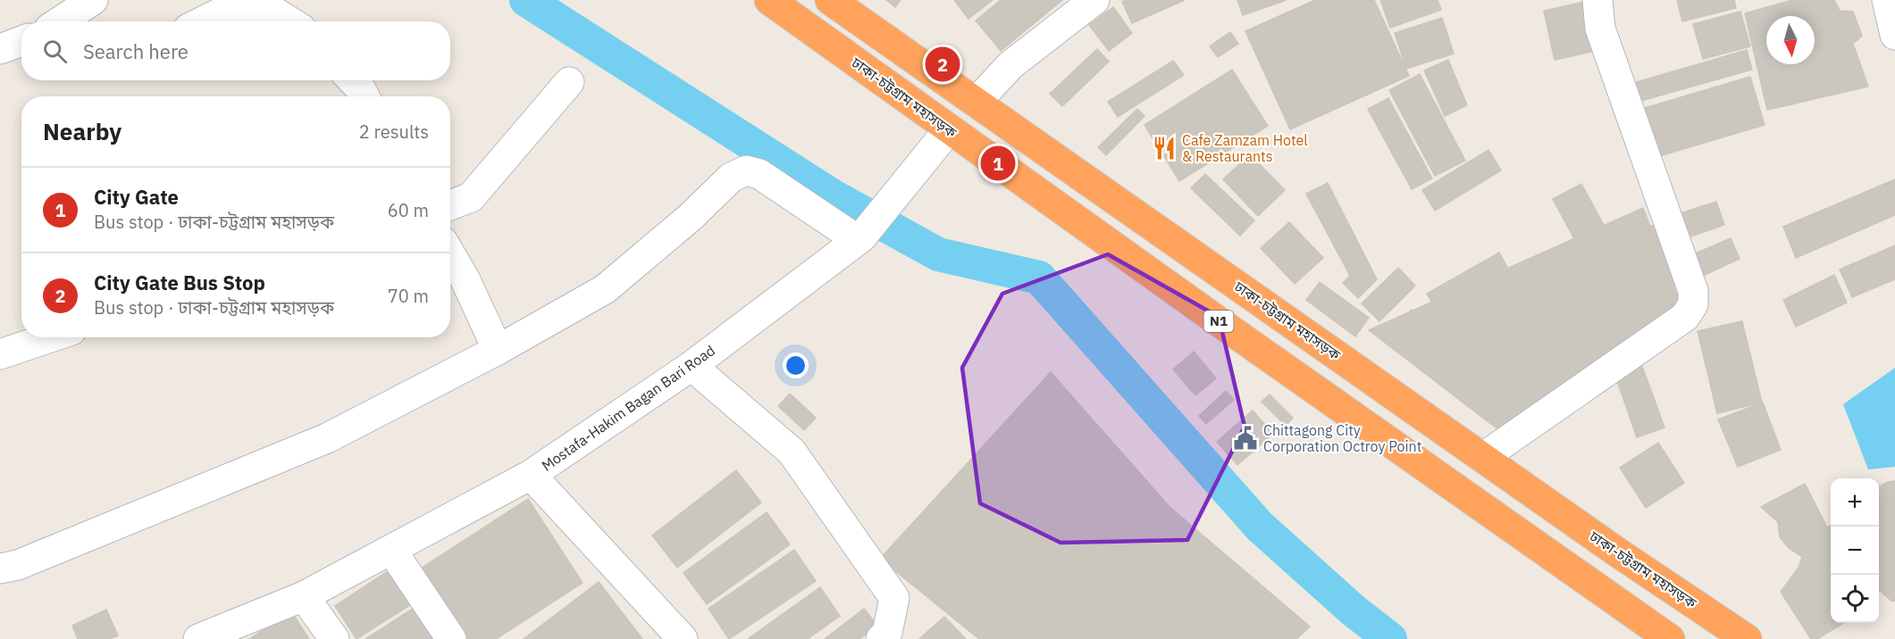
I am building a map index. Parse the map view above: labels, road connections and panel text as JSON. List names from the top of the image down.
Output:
{
  "streets": {
    "highway": ["ঢাকা-চট্টগ্রাম মহাসড়ক", "N1"],
    "street": ["Mostafa-Hakim Bagan Bari Road"]
  },
  "crossings": [
    ["ঢাকা-চট্টগ্রাম মহাসড়ক", "Mostafa-Hakim Bagan Bari Road"]
  ],
  "places": {
    "restaurant": ["Cafe Zamzam Hotel & Restaurants"],
    "public building": ["Chittagong City Corporation Octroy Point"]
  },
  "north": "bottom",
  "page": {
    "search": "Search here",
    "pins": ["2", "1"],
    "heading": ["Nearby", "2 results"],
    "list": [
      {
        "mark": "1",
        "name": "City Gate",
        "note": "Bus stop · ঢাকা-চট্টগ্রাম মহাসড়ক",
        "value": "60 m"
      },
      {
        "mark": "2",
        "name": "City Gate Bus Stop",
        "note": "Bus stop · ঢাকা-চট্টগ্রাম মহাসড়ক",
        "value": "70 m"
      }
    ],
    "map_buttons": ["+", "−"]
  }
}
